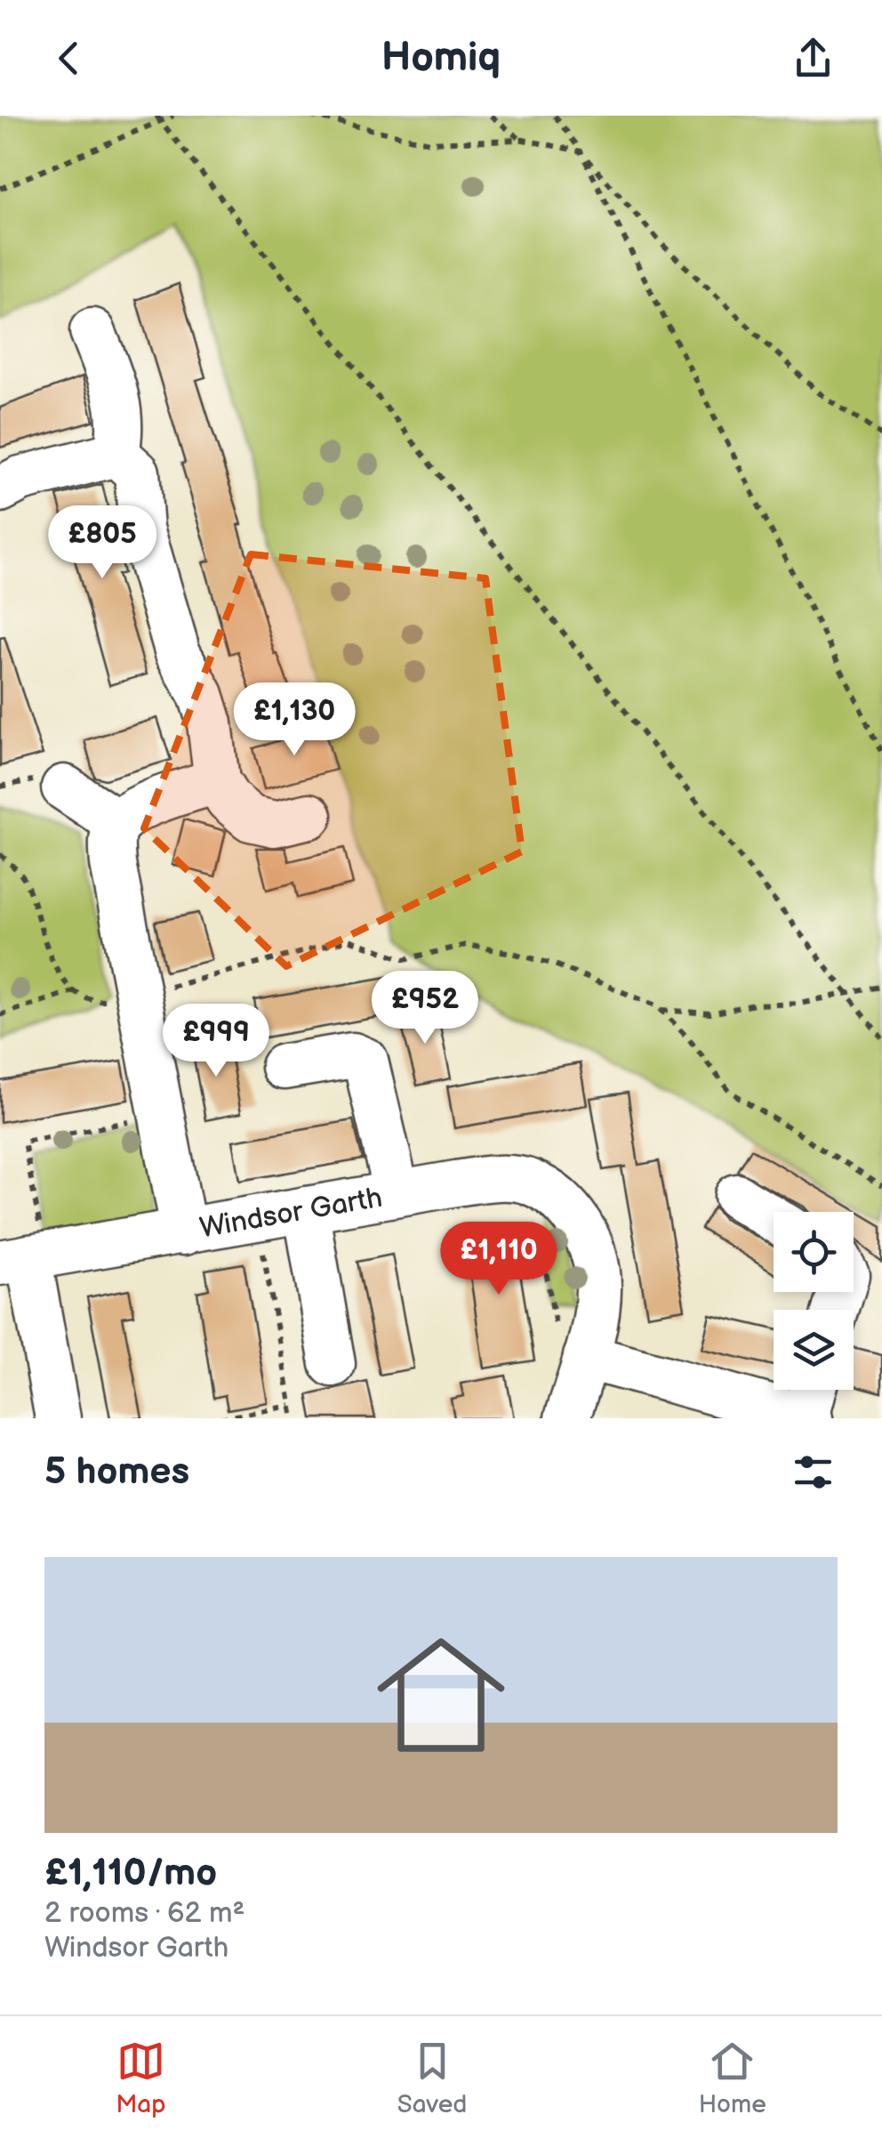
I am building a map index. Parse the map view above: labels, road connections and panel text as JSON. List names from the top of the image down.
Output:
{
  "streets": {
    "street": ["Windsor Garth"]
  },
  "page": {
    "header": "Homiq",
    "price": [
      "£805",
      "£1,130",
      "£952",
      "£999",
      "£1,110"
    ],
    "heading": "5 homes",
    "list": [
      {
        "name": "£1,110/mo",
        "note": "2 rooms · 62 m² · Windsor Garth"
      }
    ],
    "tabs": ["Map", "Saved", "Home"]
  }
}
